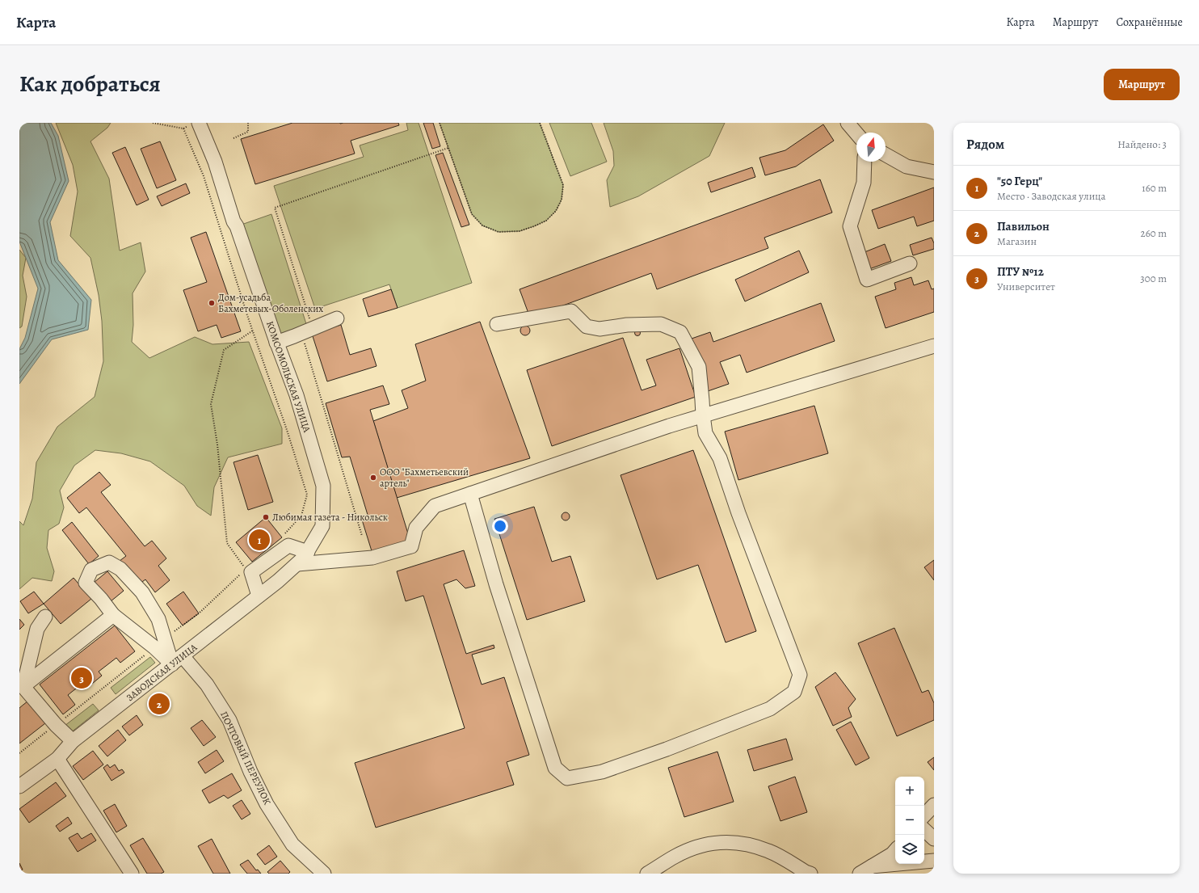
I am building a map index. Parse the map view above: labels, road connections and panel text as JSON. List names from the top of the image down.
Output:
{
  "streets": {
    "street": ["КОМСОМОЛЬСКАЯ УЛИЦА", "ЗАВОДСКАЯ УЛИЦА", "ПОЧТОВЫЙ ПЕРЕУЛОК"]
  },
  "crossings": [
    ["КОМСОМОЛЬСКАЯ УЛИЦА", "ЗАВОДСКАЯ УЛИЦА"],
    ["ЗАВОДСКАЯ УЛИЦА", "ПОЧТОВЫЙ ПЕРЕУЛОК"]
  ],
  "places": ["Дом-усадьба Бахметевых-Оболенских", "ООО \"Бахметьевский артель\"", "Любимая газета - Никольск"],
  "north": "top",
  "page": {
    "header": "Карта",
    "nav": ["Карта", "Маршрут", "Сохранённые"],
    "title": "Как добраться",
    "buttons": "Маршрут",
    "heading": ["Рядом", "Найдено: 3"],
    "list": [
      {
        "mark": "1",
        "name": "\"50 Герц\"",
        "note": "Место · Заводская улица",
        "value": "160 m"
      },
      {
        "mark": "2",
        "name": "Павильон",
        "note": "Магазин",
        "value": "260 m"
      },
      {
        "mark": "3",
        "name": "ПТУ №12",
        "note": "Университет",
        "value": "300 m"
      }
    ],
    "pins": ["1", "3", "2"],
    "map_buttons": ["+", "−"]
  }
}
